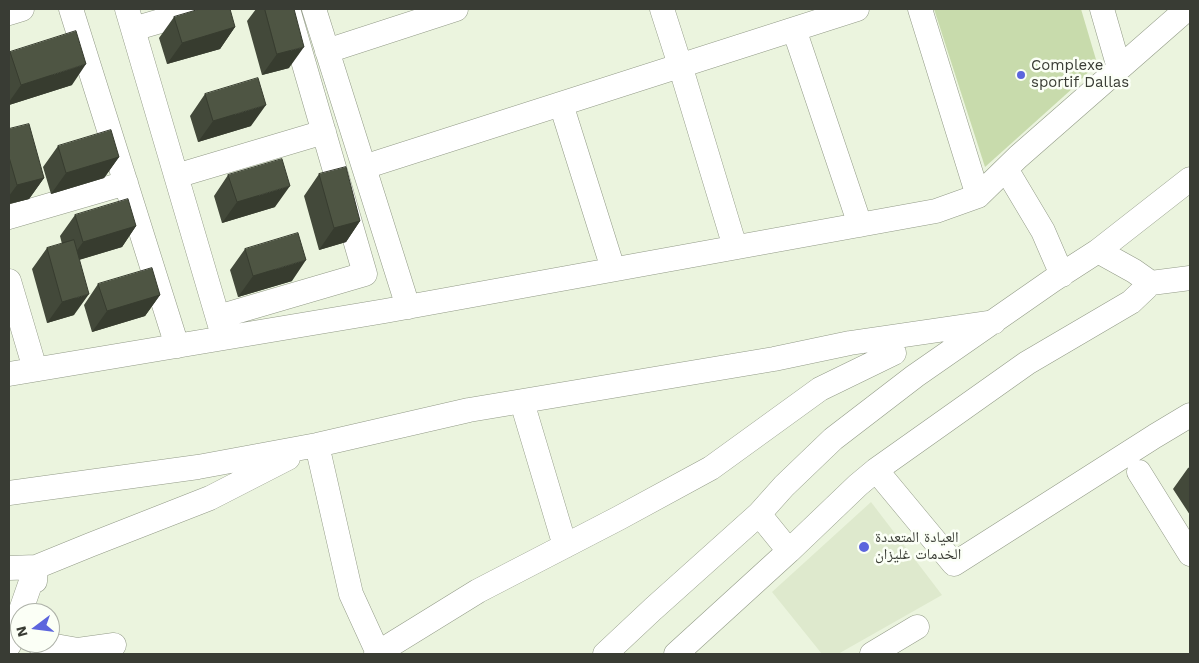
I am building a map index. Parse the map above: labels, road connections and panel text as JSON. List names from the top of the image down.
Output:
{
  "places": ["Complexe sportif Dallas", "العيادة المتعددة الخدمات غليزان"],
  "north": "left"
}
